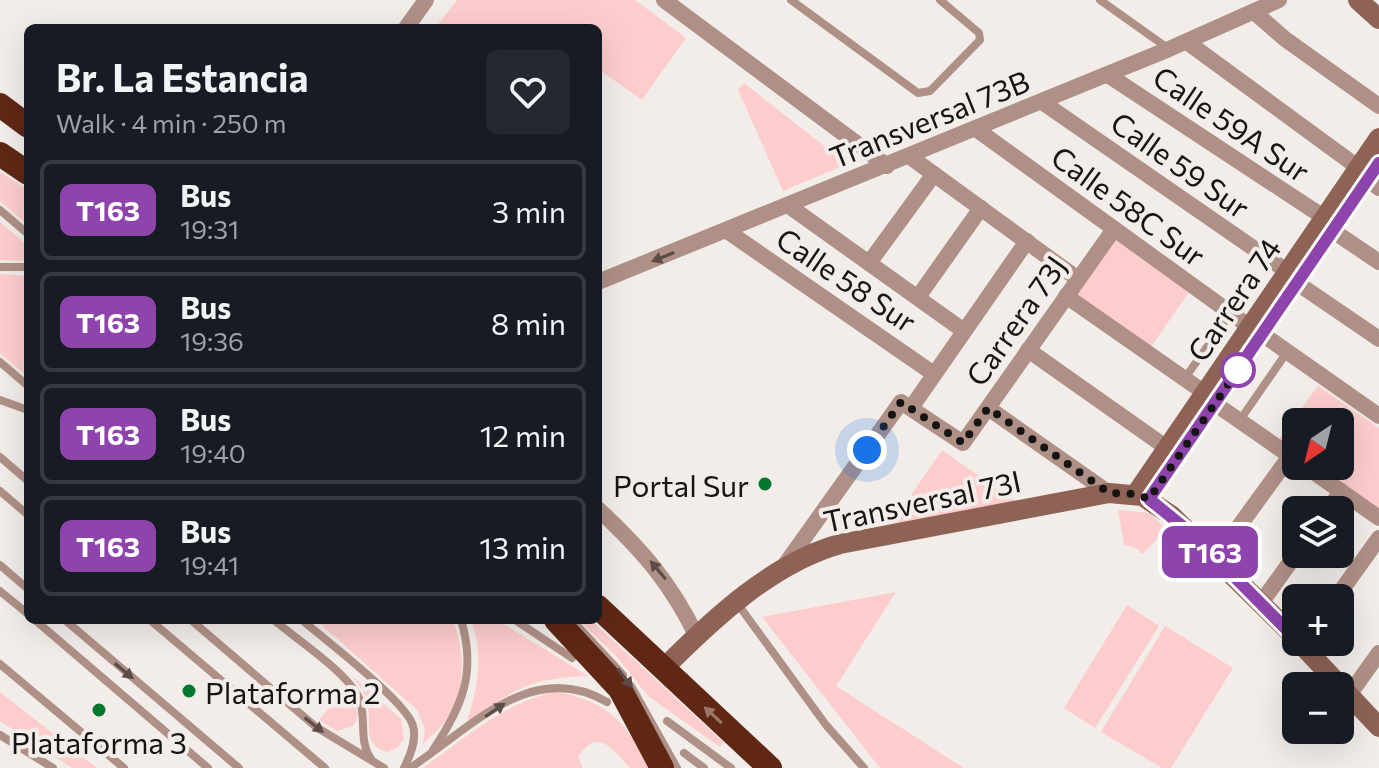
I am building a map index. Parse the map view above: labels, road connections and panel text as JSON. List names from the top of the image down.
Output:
{
  "streets": {
    "street": [
      "Transversal 73B",
      "Calle 59A Sur",
      "Calle 59 Sur",
      "Calle 58C Sur",
      "Calle 58 Sur",
      "Carrera 74",
      "Carrera 73J",
      "Transversal 73I"
    ]
  },
  "crossings": [
    ["Transversal 73B", "Calle 59A Sur"],
    ["Transversal 73B", "Calle 59 Sur"],
    ["Transversal 73B", "Calle 58C Sur"],
    ["Transversal 73B", "Calle 58 Sur"],
    ["Calle 59A Sur", "Carrera 74"],
    ["Calle 59 Sur", "Carrera 74"],
    ["Calle 58C Sur", "Carrera 74"],
    ["Calle 58C Sur", "Carrera 73J"],
    ["Carrera 74", "Transversal 73I"]
  ],
  "places": ["Portal Sur", "Plataforma 2", "Plataforma 3"],
  "lines": ["bus line T163"],
  "north": "bottom left",
  "page": {
    "on_map": "T163",
    "heading": ["Br. La Estancia", "Walk · 4 min · 250 m"],
    "list": [
      {
        "mark": "T163",
        "name": "Bus",
        "note": "19:31",
        "value": "3 min"
      },
      {
        "mark": "T163",
        "name": "Bus",
        "note": "19:36",
        "value": "8 min"
      },
      {
        "mark": "T163",
        "name": "Bus",
        "note": "19:40",
        "value": "12 min"
      },
      {
        "mark": "T163",
        "name": "Bus",
        "note": "19:41",
        "value": "13 min"
      }
    ],
    "map_buttons": ["+", "−"]
  }
}
